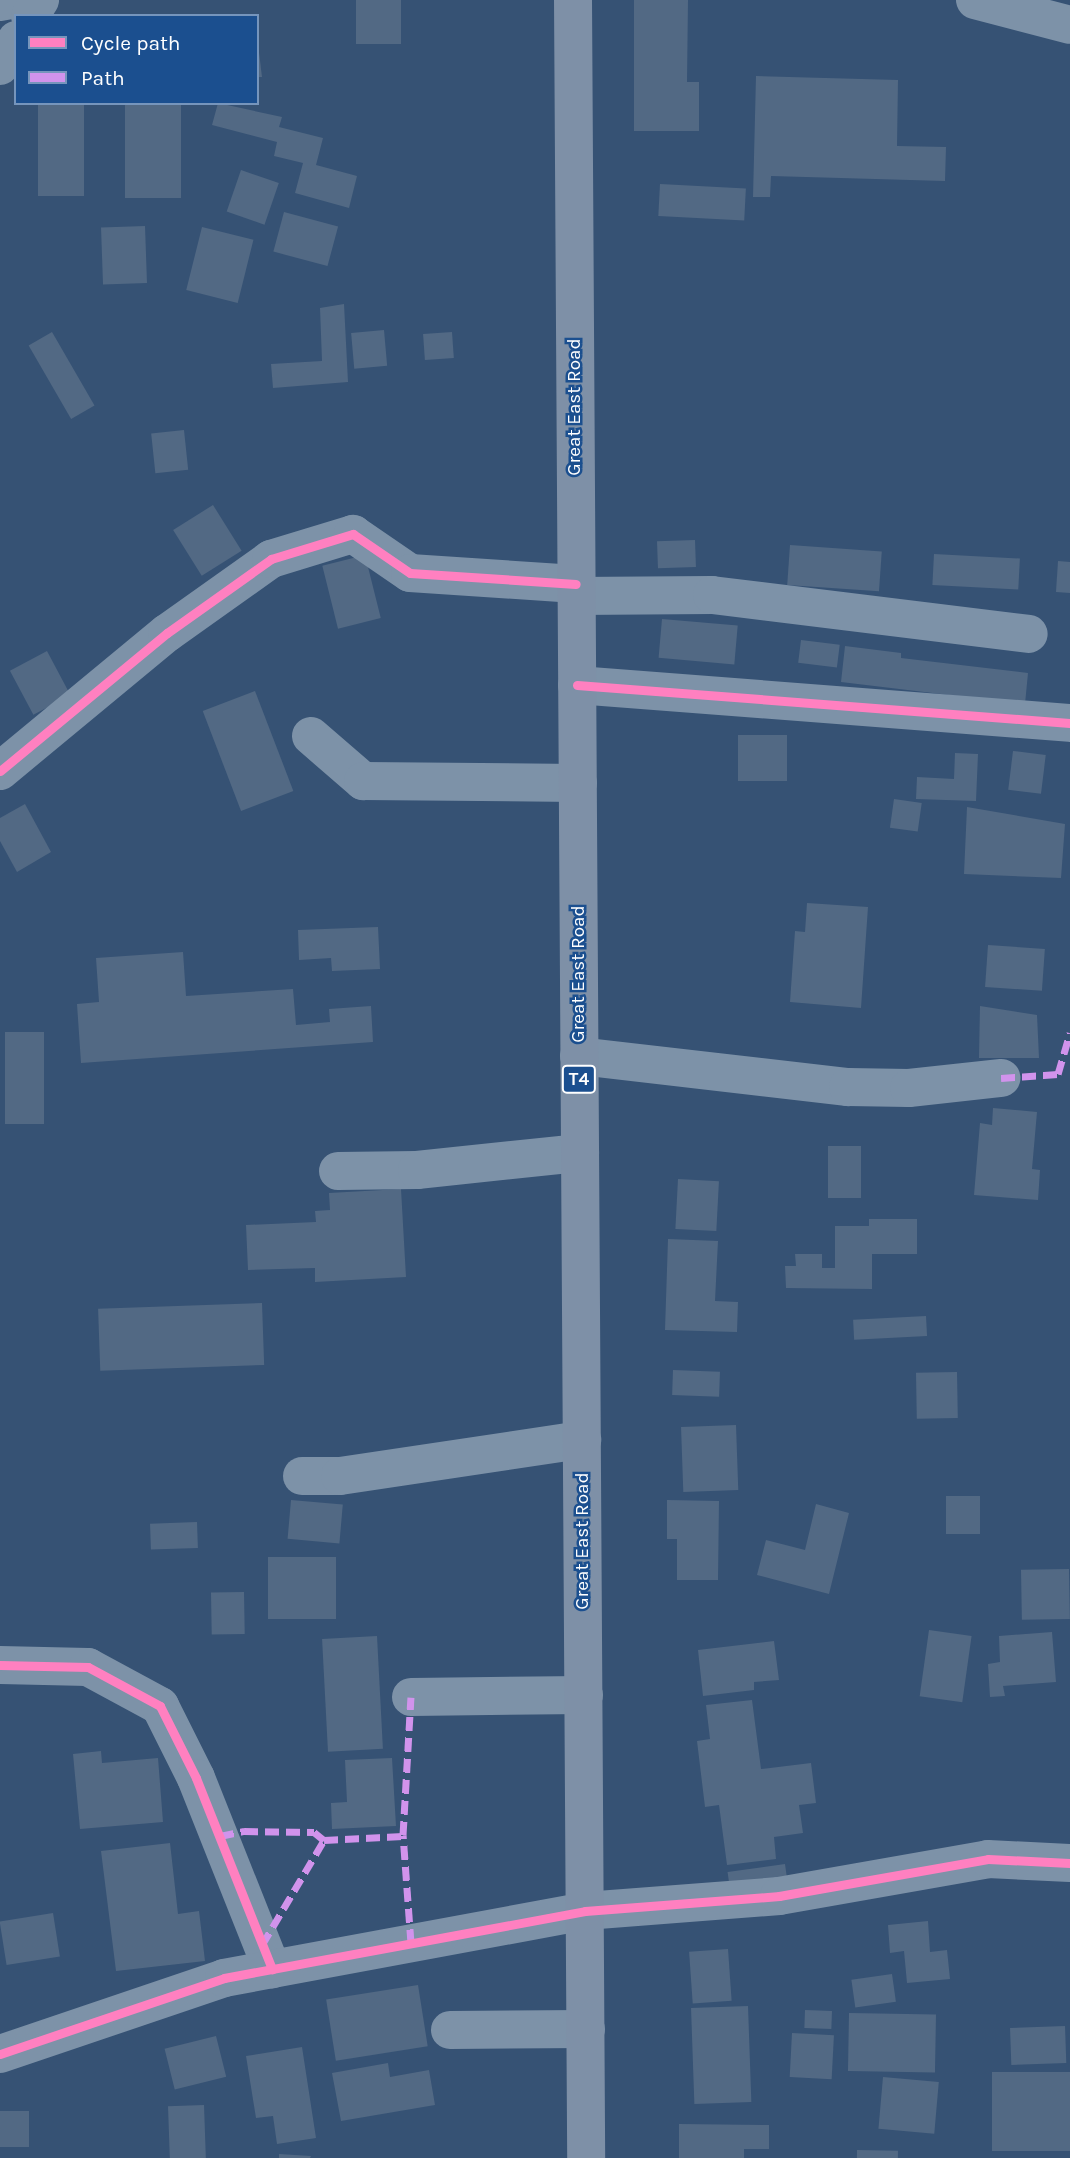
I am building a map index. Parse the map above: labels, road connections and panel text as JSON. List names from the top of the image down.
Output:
{
  "streets": {
    "highway": ["Great East Road", "T4"]
  },
  "legend": ["Cycle path", "Path"]
}
